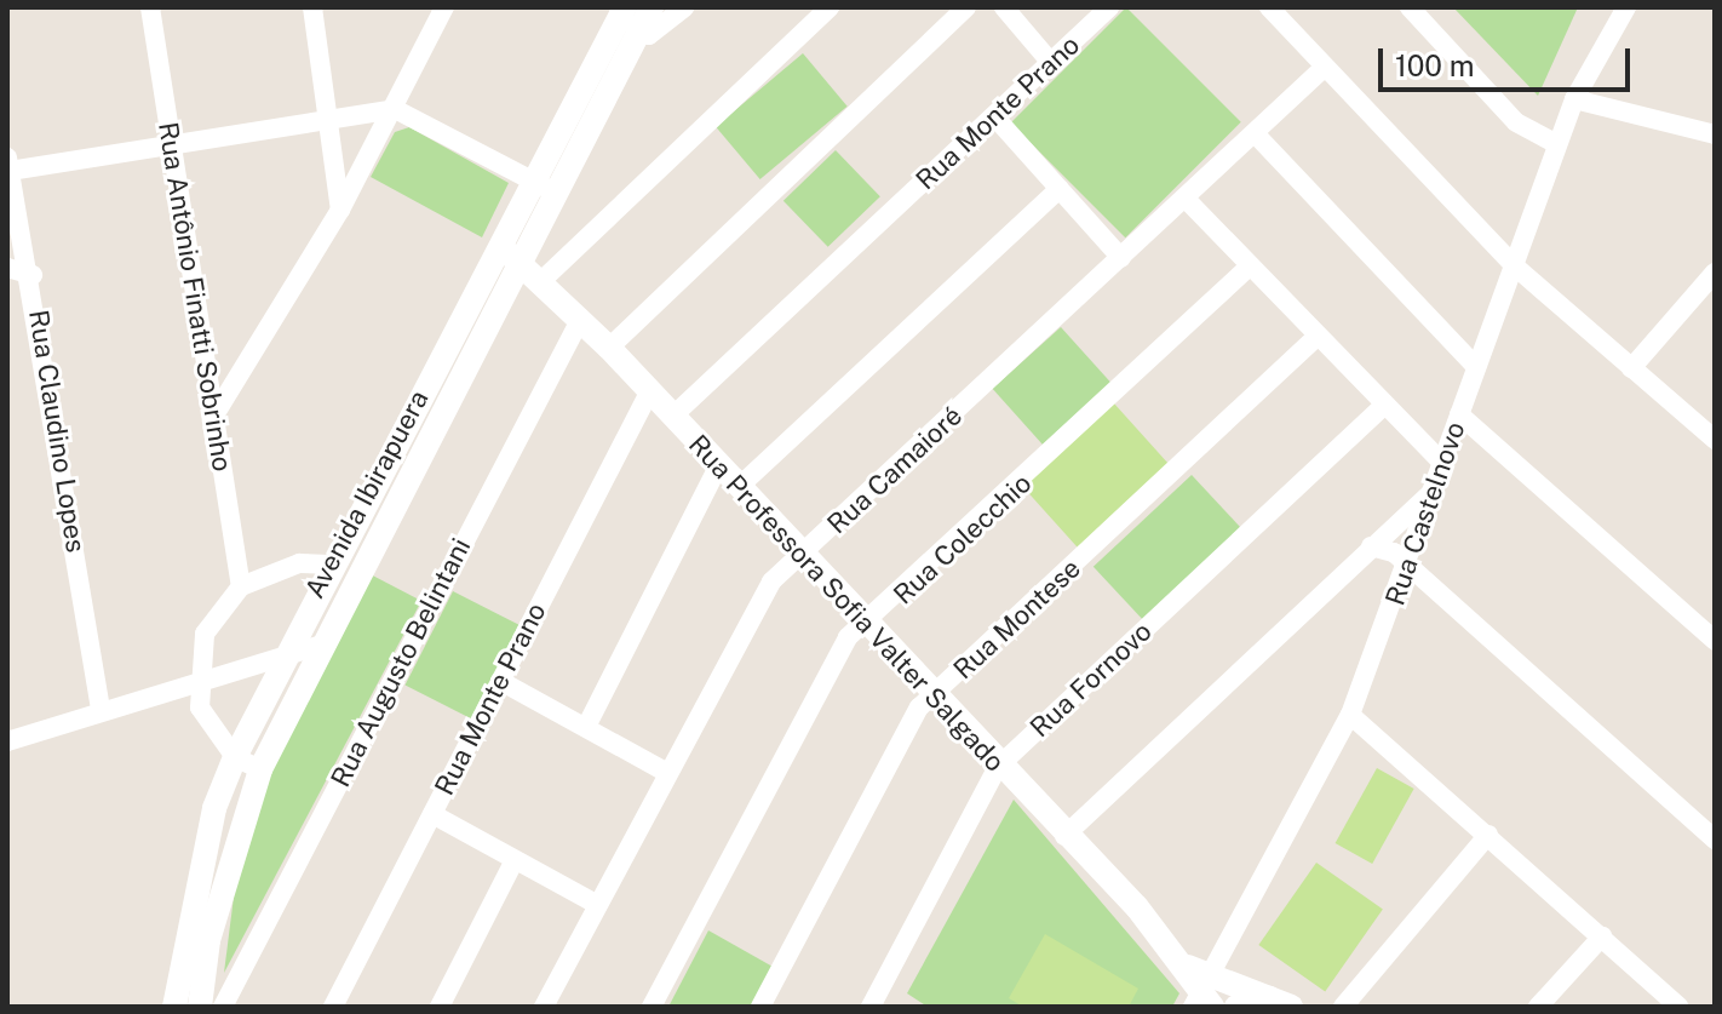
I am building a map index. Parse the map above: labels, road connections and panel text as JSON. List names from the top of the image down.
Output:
{
  "streets": {
    "street": [
      "Rua Monte Prano",
      "Rua Antônio Finatti Sobrinho",
      "Rua Claudino Lopes",
      "Rua Camaioré",
      "Avenida Ibirapuera",
      "Rua Castelnovo",
      "Rua Colecchio",
      "Rua Professora Sofia Valter Salgado",
      "Rua Montese",
      "Rua Augusto Belintani",
      "Rua Fornovo"
    ]
  },
  "crossings": [
    ["Rua Monte Prano", "Rua Professora Sofia Valter Salgado"],
    ["Rua Camaioré", "Rua Professora Sofia Valter Salgado"],
    ["Avenida Ibirapuera", "Rua Professora Sofia Valter Salgado"],
    ["Rua Castelnovo", "Rua Professora Sofia Valter Salgado"],
    ["Rua Colecchio", "Rua Professora Sofia Valter Salgado"],
    ["Rua Professora Sofia Valter Salgado", "Rua Montese"],
    ["Rua Professora Sofia Valter Salgado", "Rua Augusto Belintani"],
    ["Rua Professora Sofia Valter Salgado", "Rua Fornovo"]
  ],
  "scale_bar": "100 m"
}
